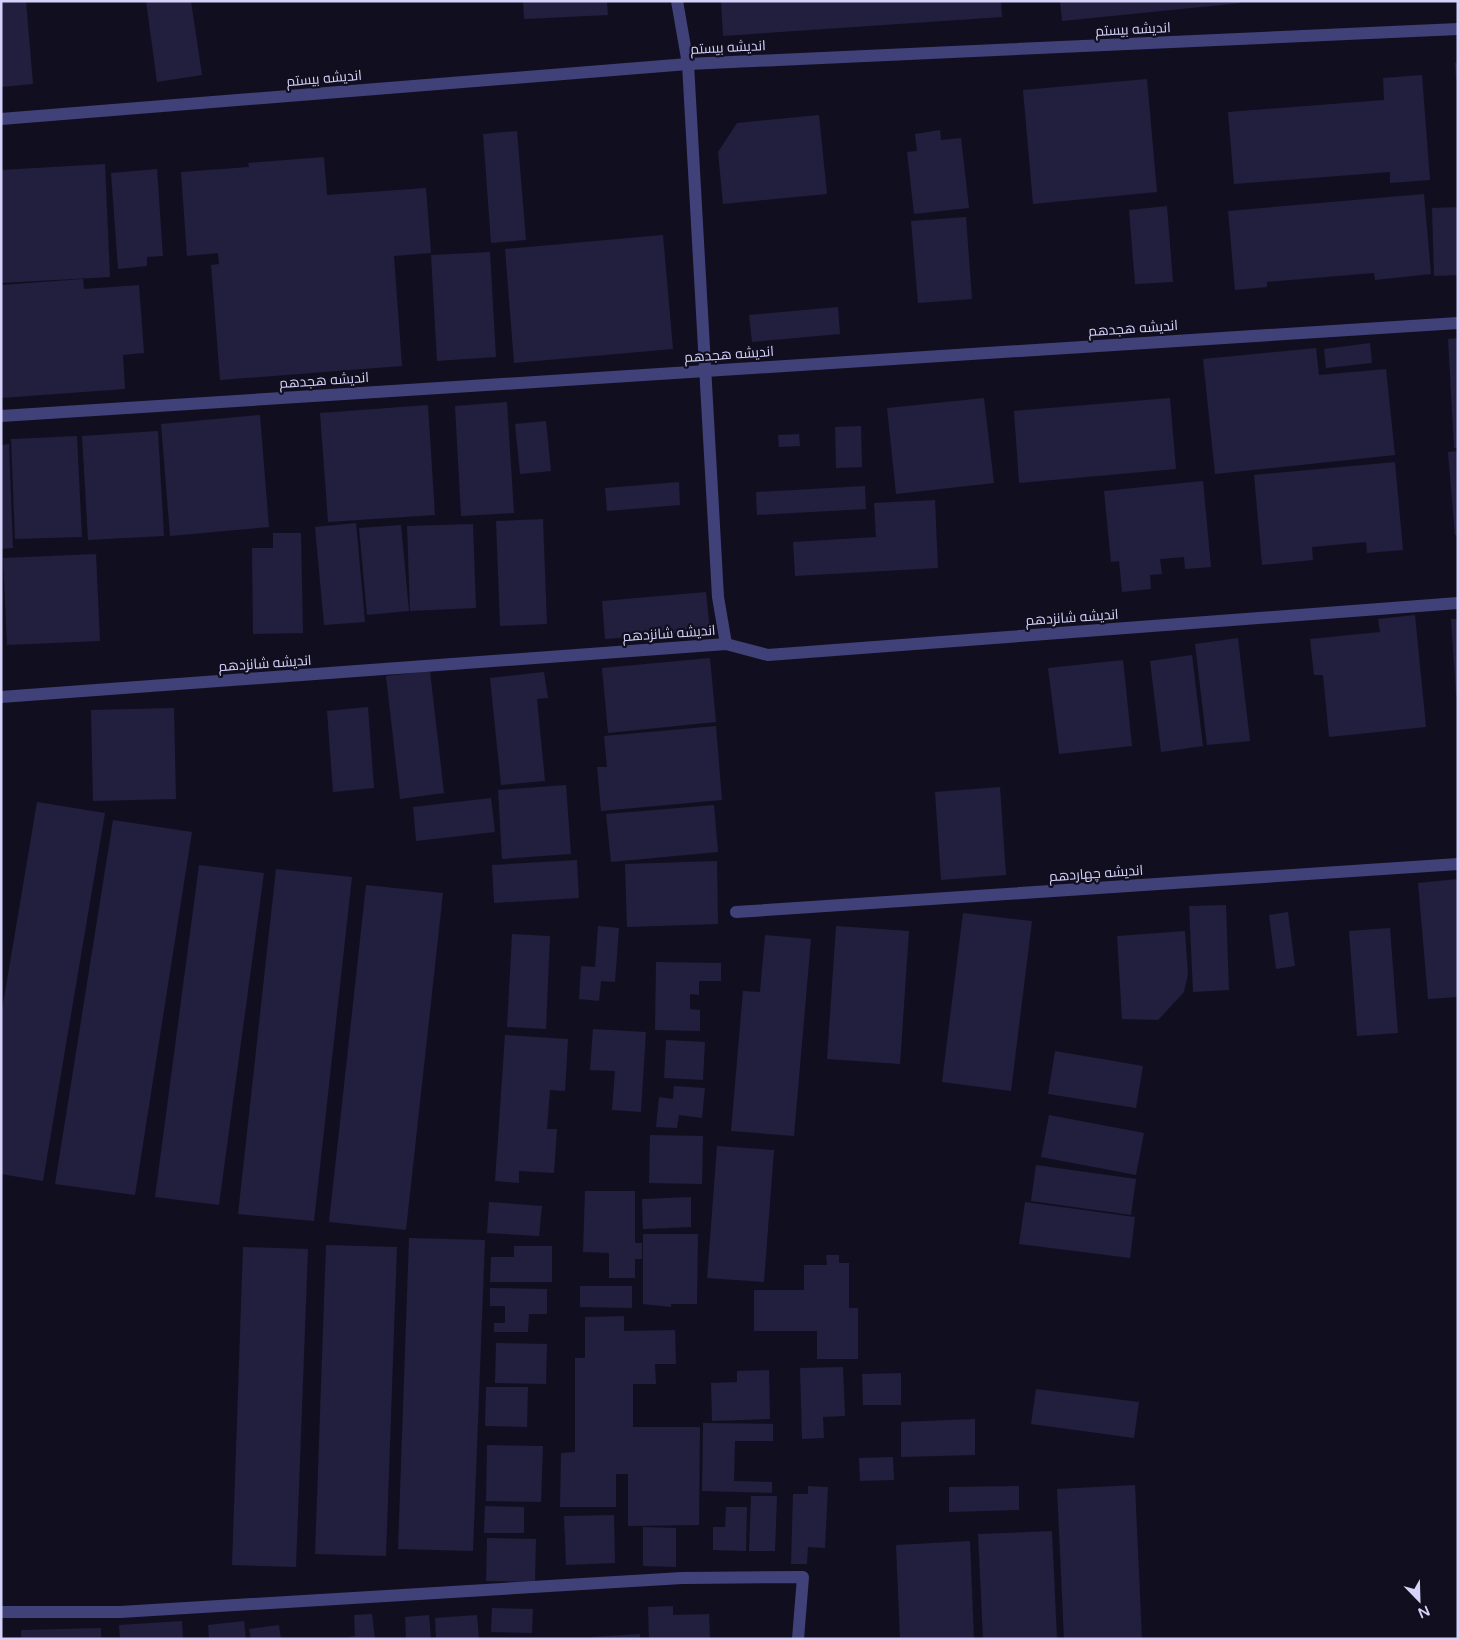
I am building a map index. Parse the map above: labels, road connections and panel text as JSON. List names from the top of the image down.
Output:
{
  "streets": {
    "street": [
      "اندیشه بیستم",
      "اندیشه هجدهم",
      "اندیشه شانزدهم",
      "اندیشه چهاردهم"
    ]
  },
  "north": "bottom right"
}
